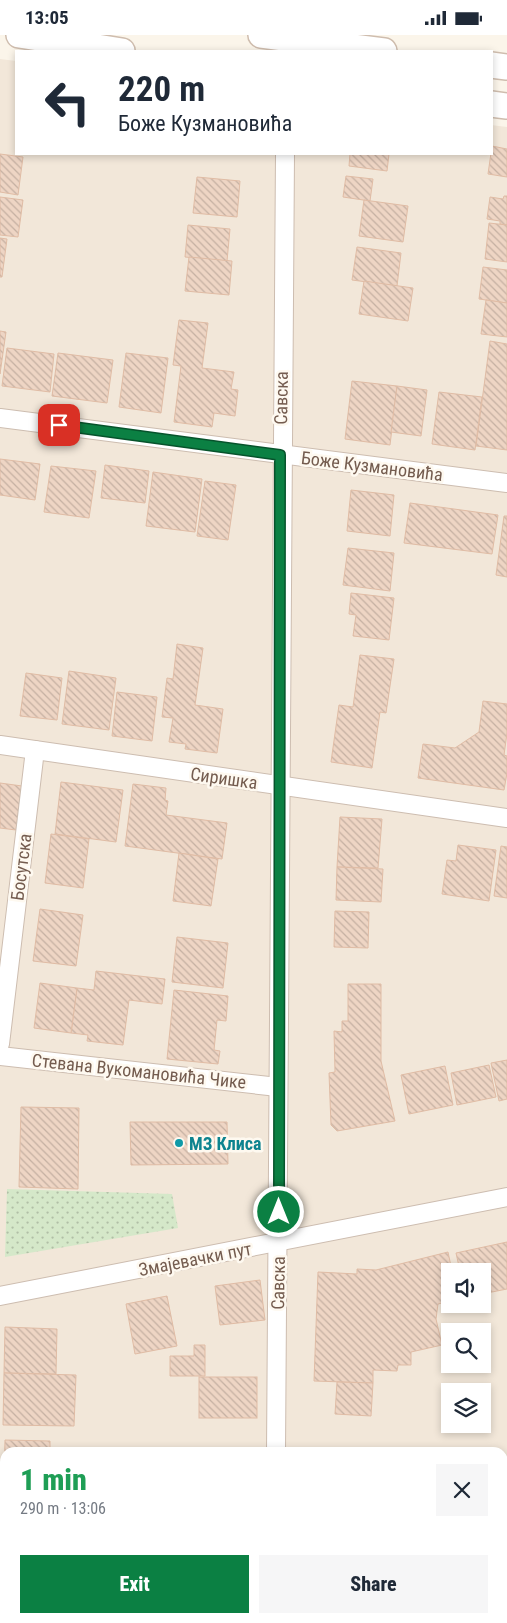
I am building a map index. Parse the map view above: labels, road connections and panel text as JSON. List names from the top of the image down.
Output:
{
  "streets": {
    "street": [
      "Савска",
      "Боже Кузмановића",
      "Сиришка",
      "Босутска",
      "Стевана Вукомановића Чике",
      "Змајевачки пут"
    ]
  },
  "crossings": [
    ["Савска", "Боже Кузмановића"],
    ["Савска", "Сиришка"],
    ["Савска", "Стевана Вукомановића Чике"],
    ["Савска", "Змајевачки пут"],
    ["Сиришка", "Босутска"]
  ],
  "places": ["МЗ Клиса"],
  "page": {
    "status": "13:05",
    "turn": ["220 m", "Боже Кузмановића"],
    "heading": ["1 min", "290 m · 13:06"],
    "buttons": ["Exit", "Share"]
  }
}
